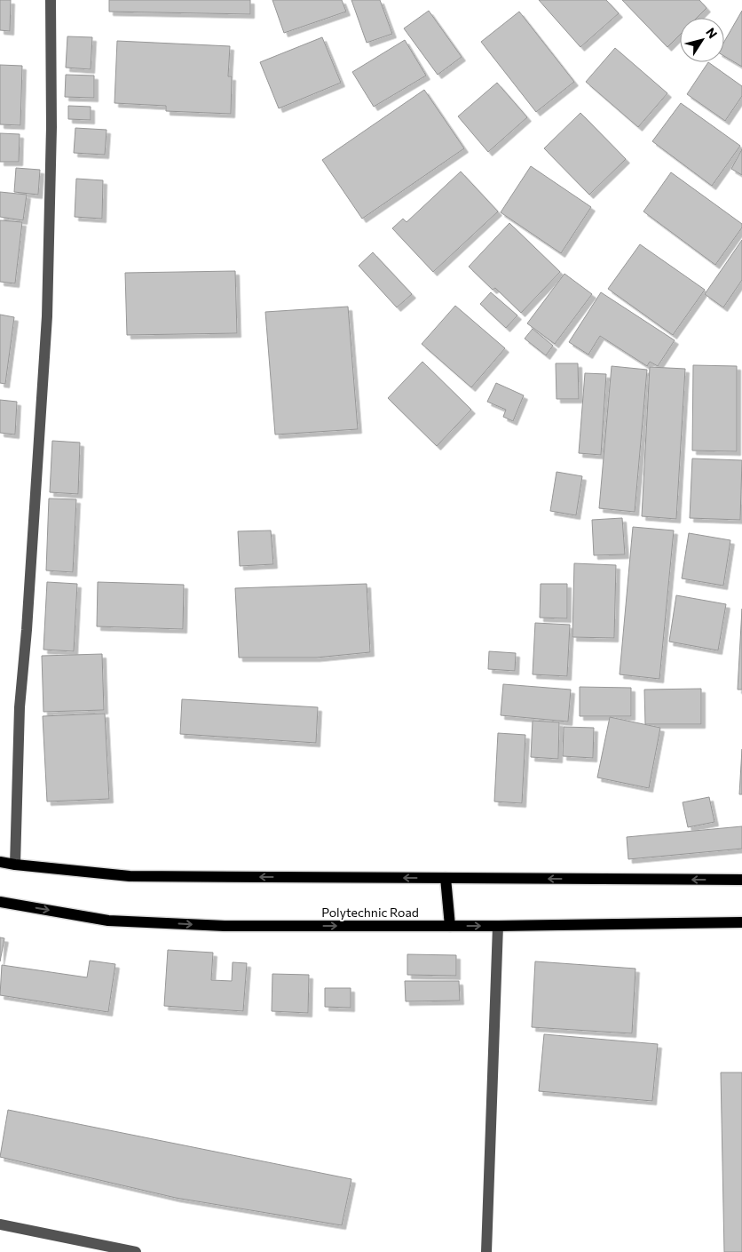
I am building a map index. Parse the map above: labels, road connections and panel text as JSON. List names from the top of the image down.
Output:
{
  "streets": {
    "main road": ["Polytechnic Road"]
  },
  "north": "top right"
}
